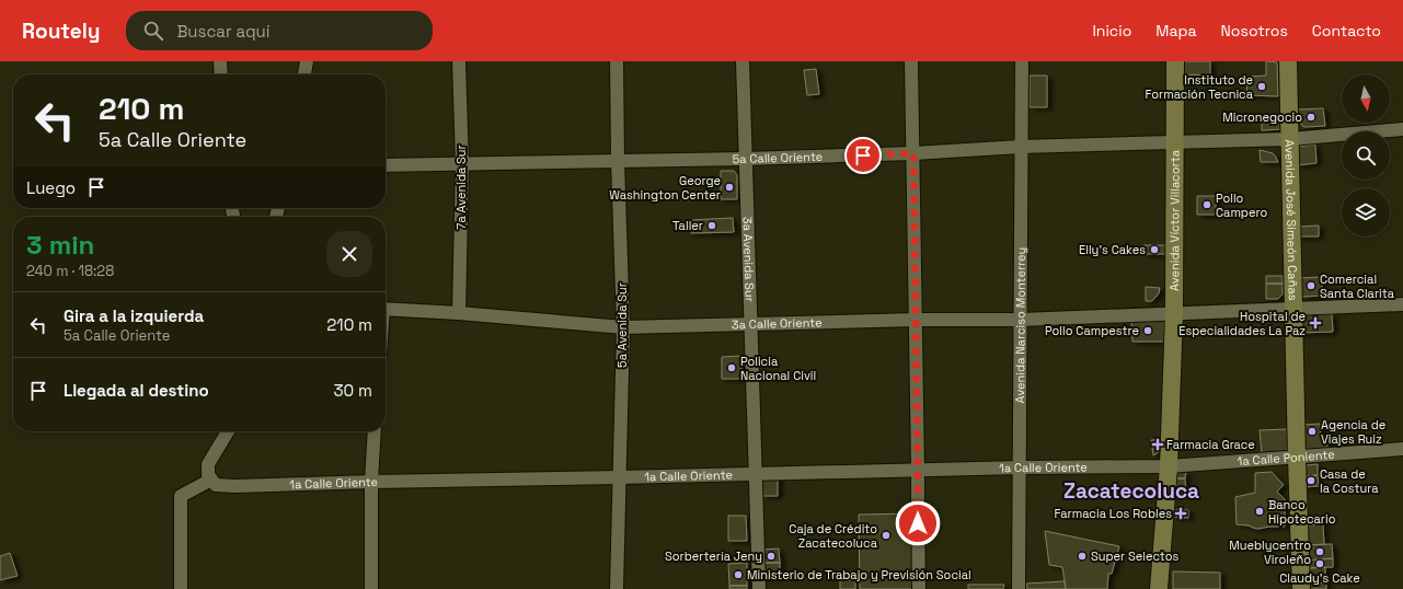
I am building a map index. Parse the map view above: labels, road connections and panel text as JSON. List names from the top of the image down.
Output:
{
  "streets": {
    "main road": ["Avenida Víctor Villacorta", "Avenida José Simeón Cañas"],
    "street": [
      "5a Calle Oriente",
      "7a Avenida Sur",
      "3a Avenida Sur",
      "3a Calle Oriente",
      "5a Avenida Sur",
      "Avenida Narciso Monterrey",
      "1a Calle Poniente",
      "1a Calle Oriente"
    ]
  },
  "crossings": [
    ["5a Calle Oriente", "7a Avenida Sur"],
    ["5a Calle Oriente", "Avenida Víctor Villacorta"],
    ["5a Calle Oriente", "Avenida José Simeón Cañas"],
    ["5a Calle Oriente", "3a Avenida Sur"],
    ["5a Calle Oriente", "5a Avenida Sur"],
    ["5a Calle Oriente", "Avenida Narciso Monterrey"],
    ["7a Avenida Sur", "3a Calle Oriente"],
    ["Avenida Víctor Villacorta", "3a Calle Oriente"],
    ["Avenida Víctor Villacorta", "1a Calle Poniente"],
    ["Avenida Víctor Villacorta", "1a Calle Oriente"],
    ["Avenida José Simeón Cañas", "3a Calle Oriente"],
    ["Avenida José Simeón Cañas", "1a Calle Poniente"],
    ["3a Avenida Sur", "3a Calle Oriente"],
    ["3a Avenida Sur", "1a Calle Oriente"],
    ["3a Calle Oriente", "5a Avenida Sur"],
    ["3a Calle Oriente", "Avenida Narciso Monterrey"],
    ["5a Avenida Sur", "1a Calle Oriente"],
    ["Avenida Narciso Monterrey", "1a Calle Oriente"],
    ["1a Calle Poniente", "1a Calle Oriente"]
  ],
  "districts": ["Zacatecoluca"],
  "places": {
    "other": [
      "Instituto de Formación Tecnica",
      "Micronegocio",
      "George Washington Center",
      "Pollo Campero",
      "Taller",
      "Elly's Cakes",
      "Comercial Santa Clarita",
      "Pollo Campestre",
      "Policia Nacional Civil",
      "Agencia de Viajes Ruiz",
      "Casa de la Costura",
      "Banco Hipotecario",
      "Caja de Crédito Zacatecoluca",
      "Mueblycentro Viroleño",
      "Sorbertería Jeny",
      "Super Selectos",
      "Claudy's Cake",
      "Ministerio de Trabajo y Previsión Social"
    ],
    "health": ["Hospital de Especialidades La Paz", "Farmacia Grace", "Farmacia Los Robles"]
  },
  "north": "bottom",
  "page": {
    "header": "Routely",
    "search": "Buscar aquí",
    "nav": [
      "Inicio",
      "Mapa",
      "Nosotros",
      "Contacto"
    ],
    "turn": ["210 m", "5a Calle Oriente"],
    "then": "Luego",
    "heading": ["3 min", "240 m · 18:28"],
    "list": [
      {
        "name": "Gira a la izquierda",
        "note": "5a Calle Oriente",
        "value": "210 m"
      },
      {
        "name": "Llegada al destino",
        "value": "30 m"
      }
    ]
  }
}
